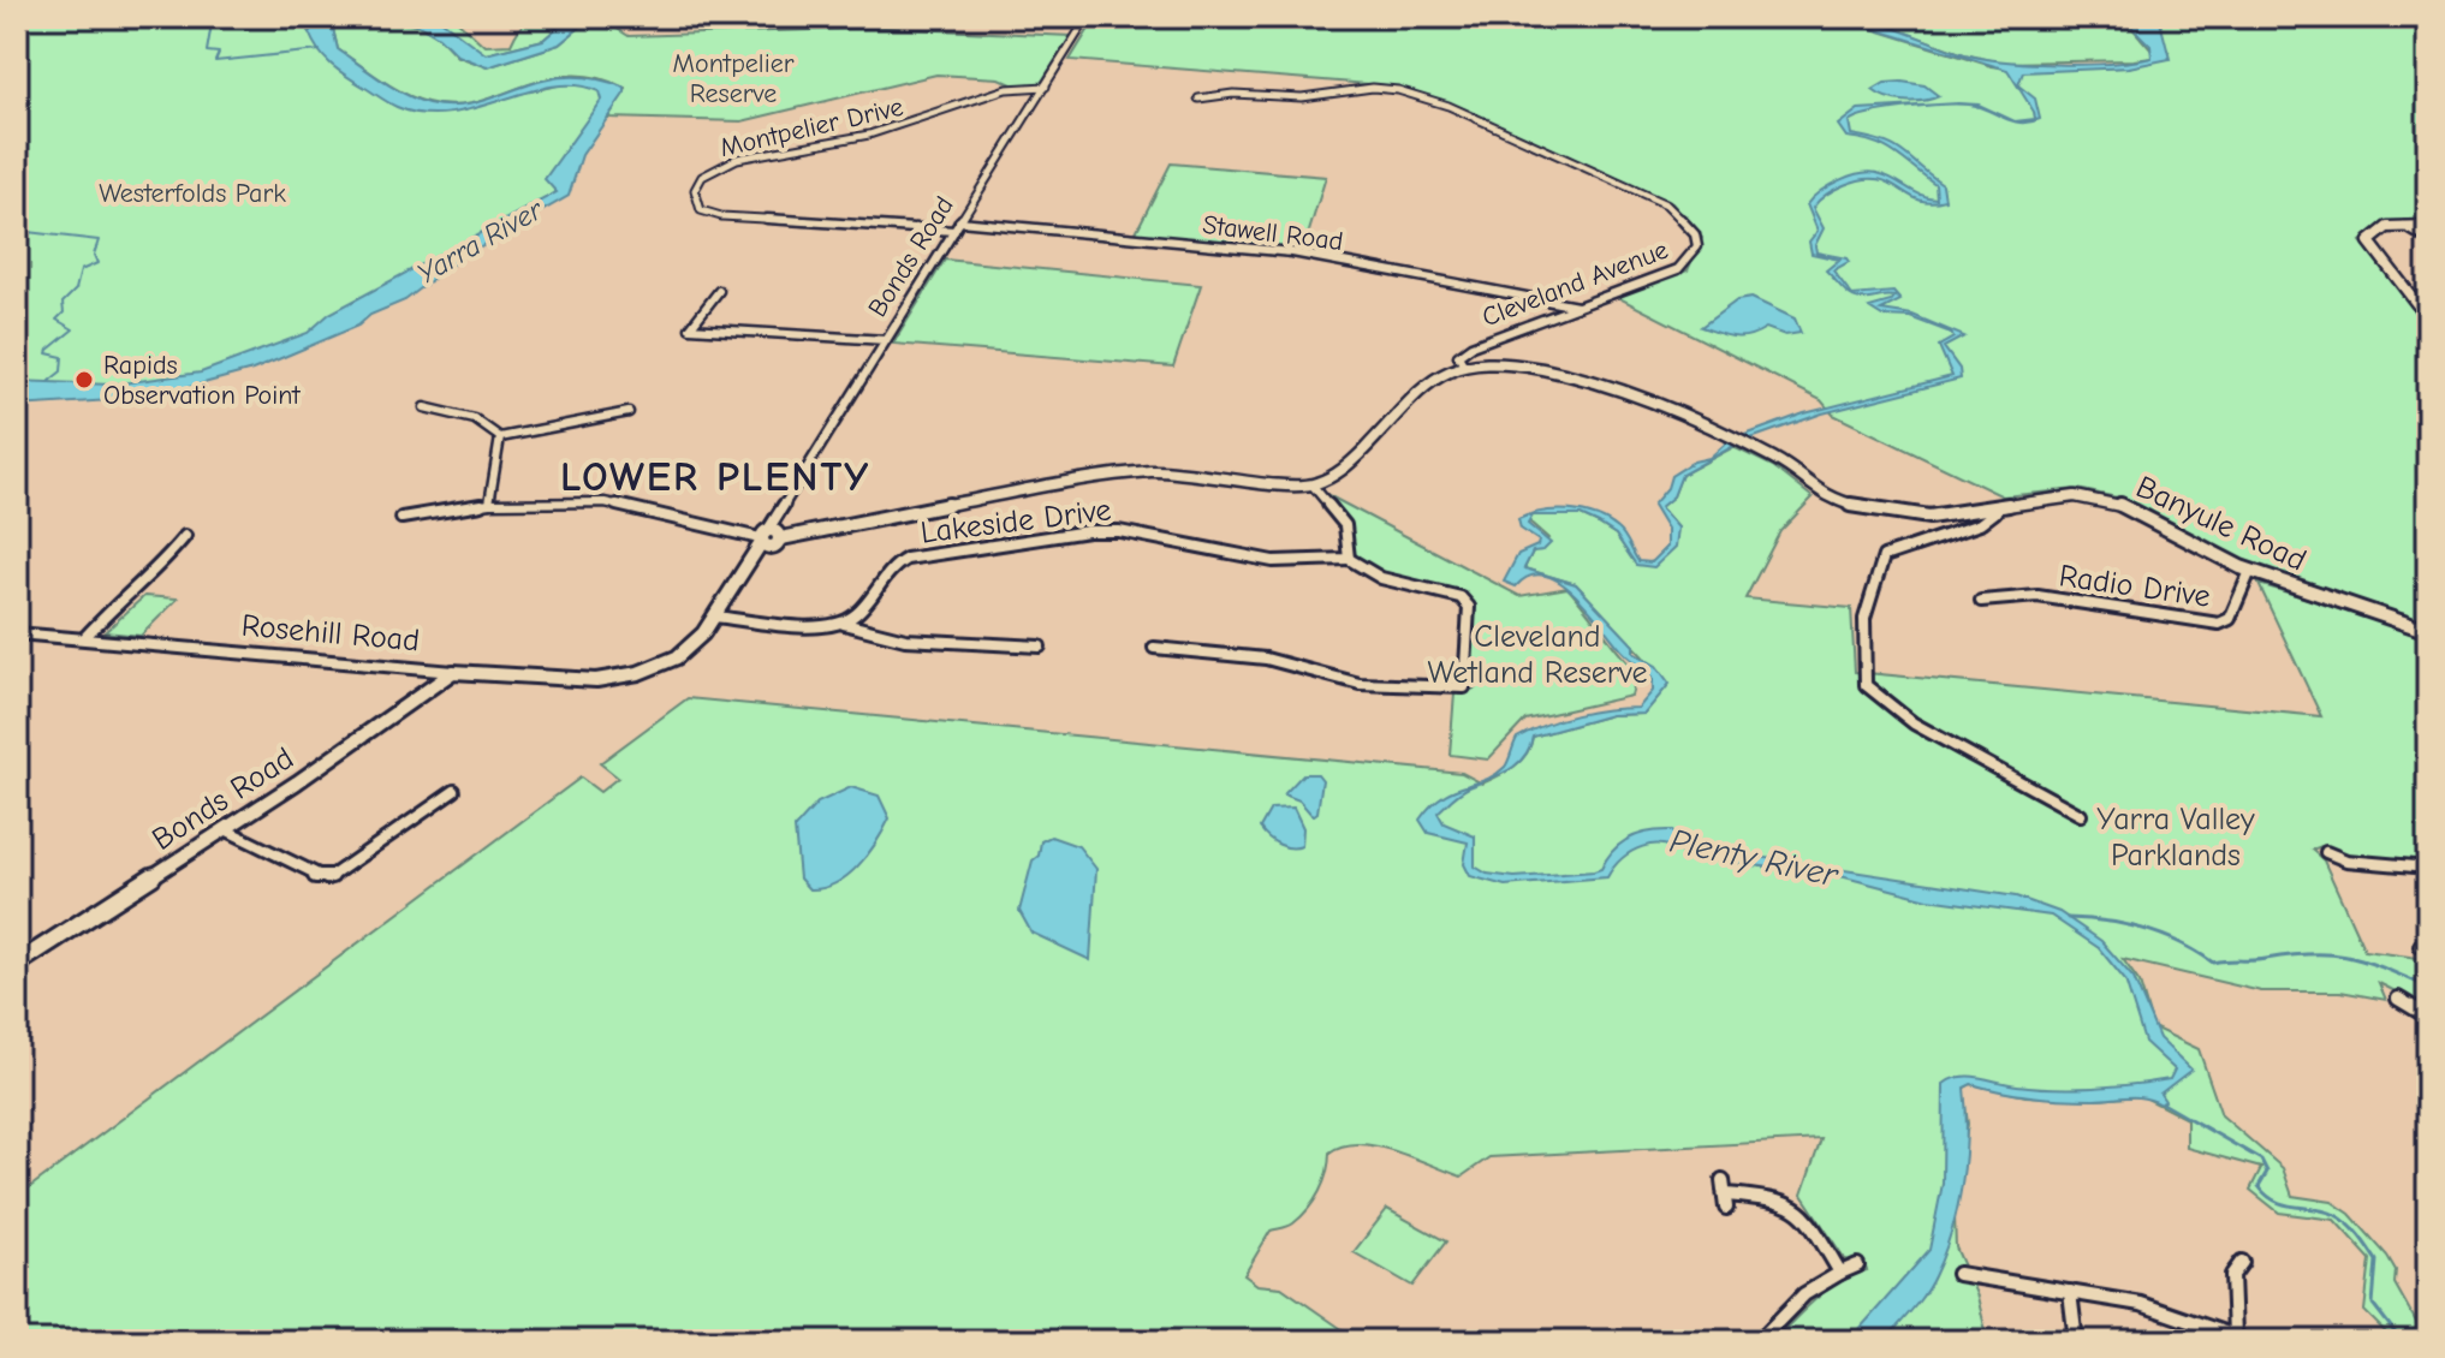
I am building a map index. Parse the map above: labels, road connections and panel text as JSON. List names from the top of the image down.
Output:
{
  "streets": {
    "street": [
      "Montpelier Drive",
      "Stawell Road",
      "Bonds Road",
      "Cleveland Avenue",
      "Lakeside Drive",
      "Banyule Road",
      "Radio Drive",
      "Rosehill Road"
    ]
  },
  "crossings": [
    ["Montpelier Drive", "Bonds Road"],
    ["Stawell Road", "Bonds Road"],
    ["Stawell Road", "Cleveland Avenue"],
    ["Bonds Road", "Rosehill Road"],
    ["Cleveland Avenue", "Banyule Road"],
    ["Banyule Road", "Radio Drive"]
  ],
  "districts": ["LOWER PLENTY"],
  "water": ["Yarra River", "Plenty River"],
  "parks": [
    "Montpelier Reserve",
    "Westerfolds Park",
    "Cleveland Wetland Reserve",
    "Yarra Valley Parklands"
  ],
  "places": ["Rapids Observation Point"]
}
